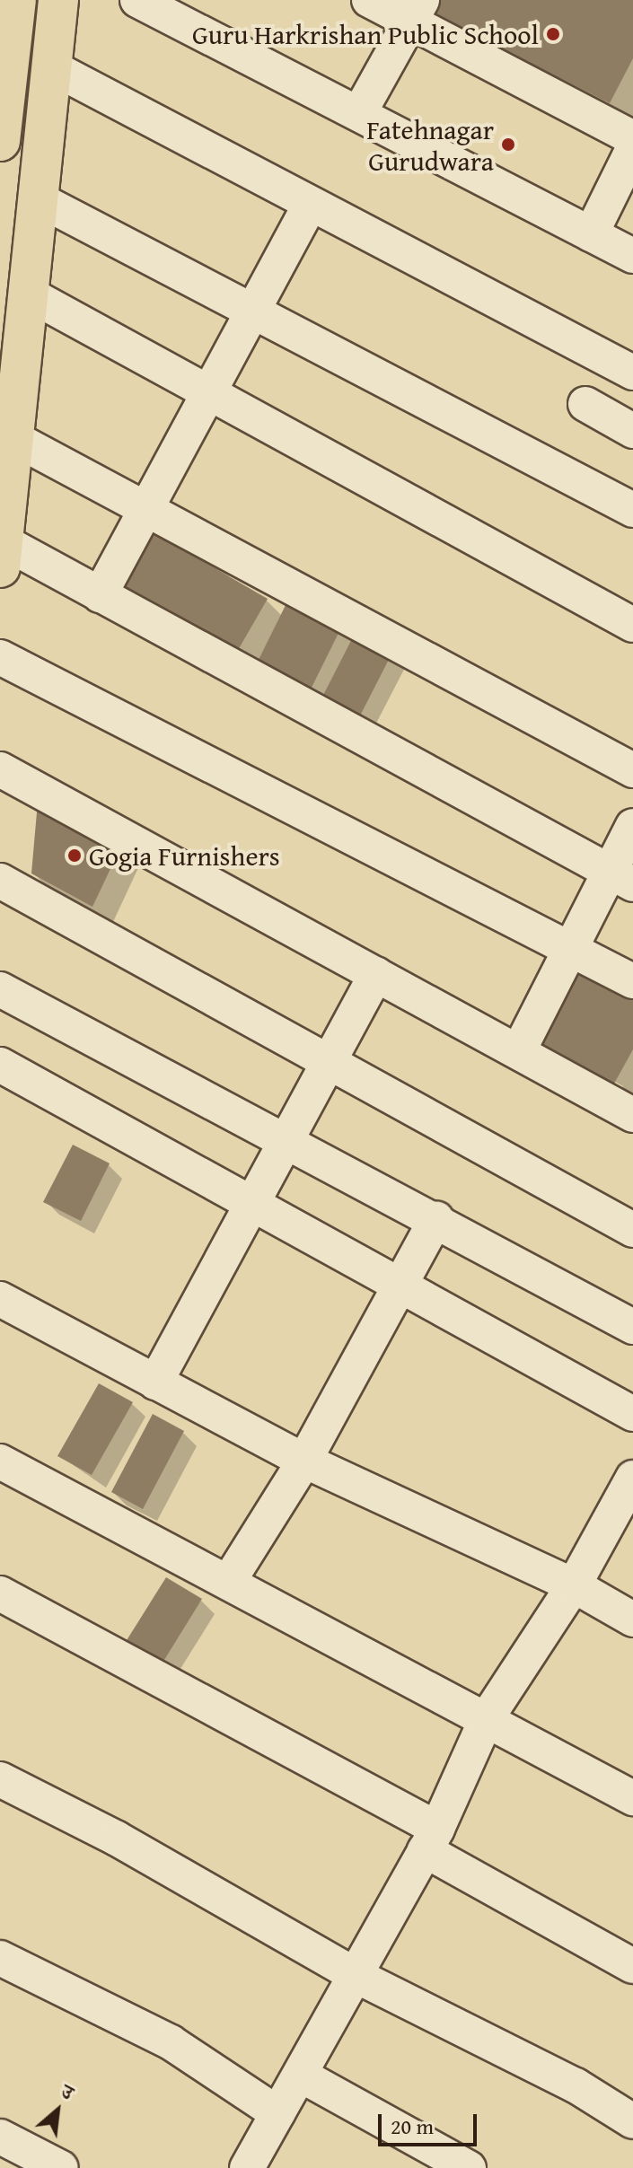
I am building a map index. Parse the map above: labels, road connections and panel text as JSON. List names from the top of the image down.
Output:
{
  "places": ["Guru Harkrishan Public School", "Fatehnagar Gurudwara", "Gogia Furnishers"],
  "scale_bar": "20 m",
  "north": "top right"
}
